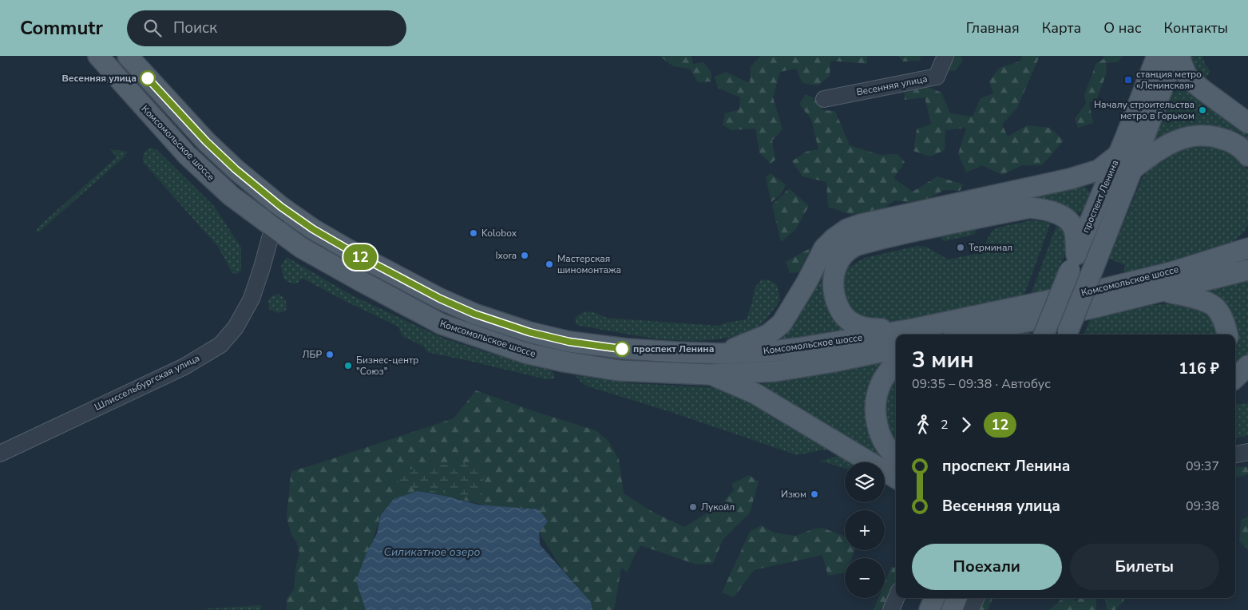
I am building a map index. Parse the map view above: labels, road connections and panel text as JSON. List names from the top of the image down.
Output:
{
  "streets": {
    "main road": ["Комсомольское шоссе", "проспект Ленина"],
    "street": ["Весенняя улица", "Шлиссельбургская улица"]
  },
  "crossings": [
    ["Комсомольское шоссе", "Шлиссельбургская улица"]
  ],
  "water": ["Силикатное озеро"],
  "places": {
    "other": [
      "Весенняя улица",
      "Началу строительства метро в Горьком",
      "Kolobox",
      "Терминал",
      "Ixora",
      "Мастерская шиномонтажа",
      "проспект Ленина",
      "ЛБР",
      "Бизнес-центр \"Союз\"",
      "Изюм",
      "Лукойл"
    ],
    "transit": ["станция метро «Ленинская»"]
  },
  "lines": ["bus line 12"],
  "page": {
    "header": "Commutr",
    "search": "Поиск",
    "nav": [
      "Главная",
      "Карта",
      "О нас",
      "Контакты"
    ],
    "on_map": "12",
    "heading": ["3 мин", "09:35 – 09:38 · Автобус", "116 ₽"],
    "legs": ["2", "12"],
    "list": [
      {
        "name": "проспект Ленина",
        "value": "09:37"
      },
      {
        "name": "Весенняя улица",
        "value": "09:38"
      }
    ],
    "map_buttons": ["+", "−"],
    "buttons": ["Поехали", "Билеты"]
  }
}
